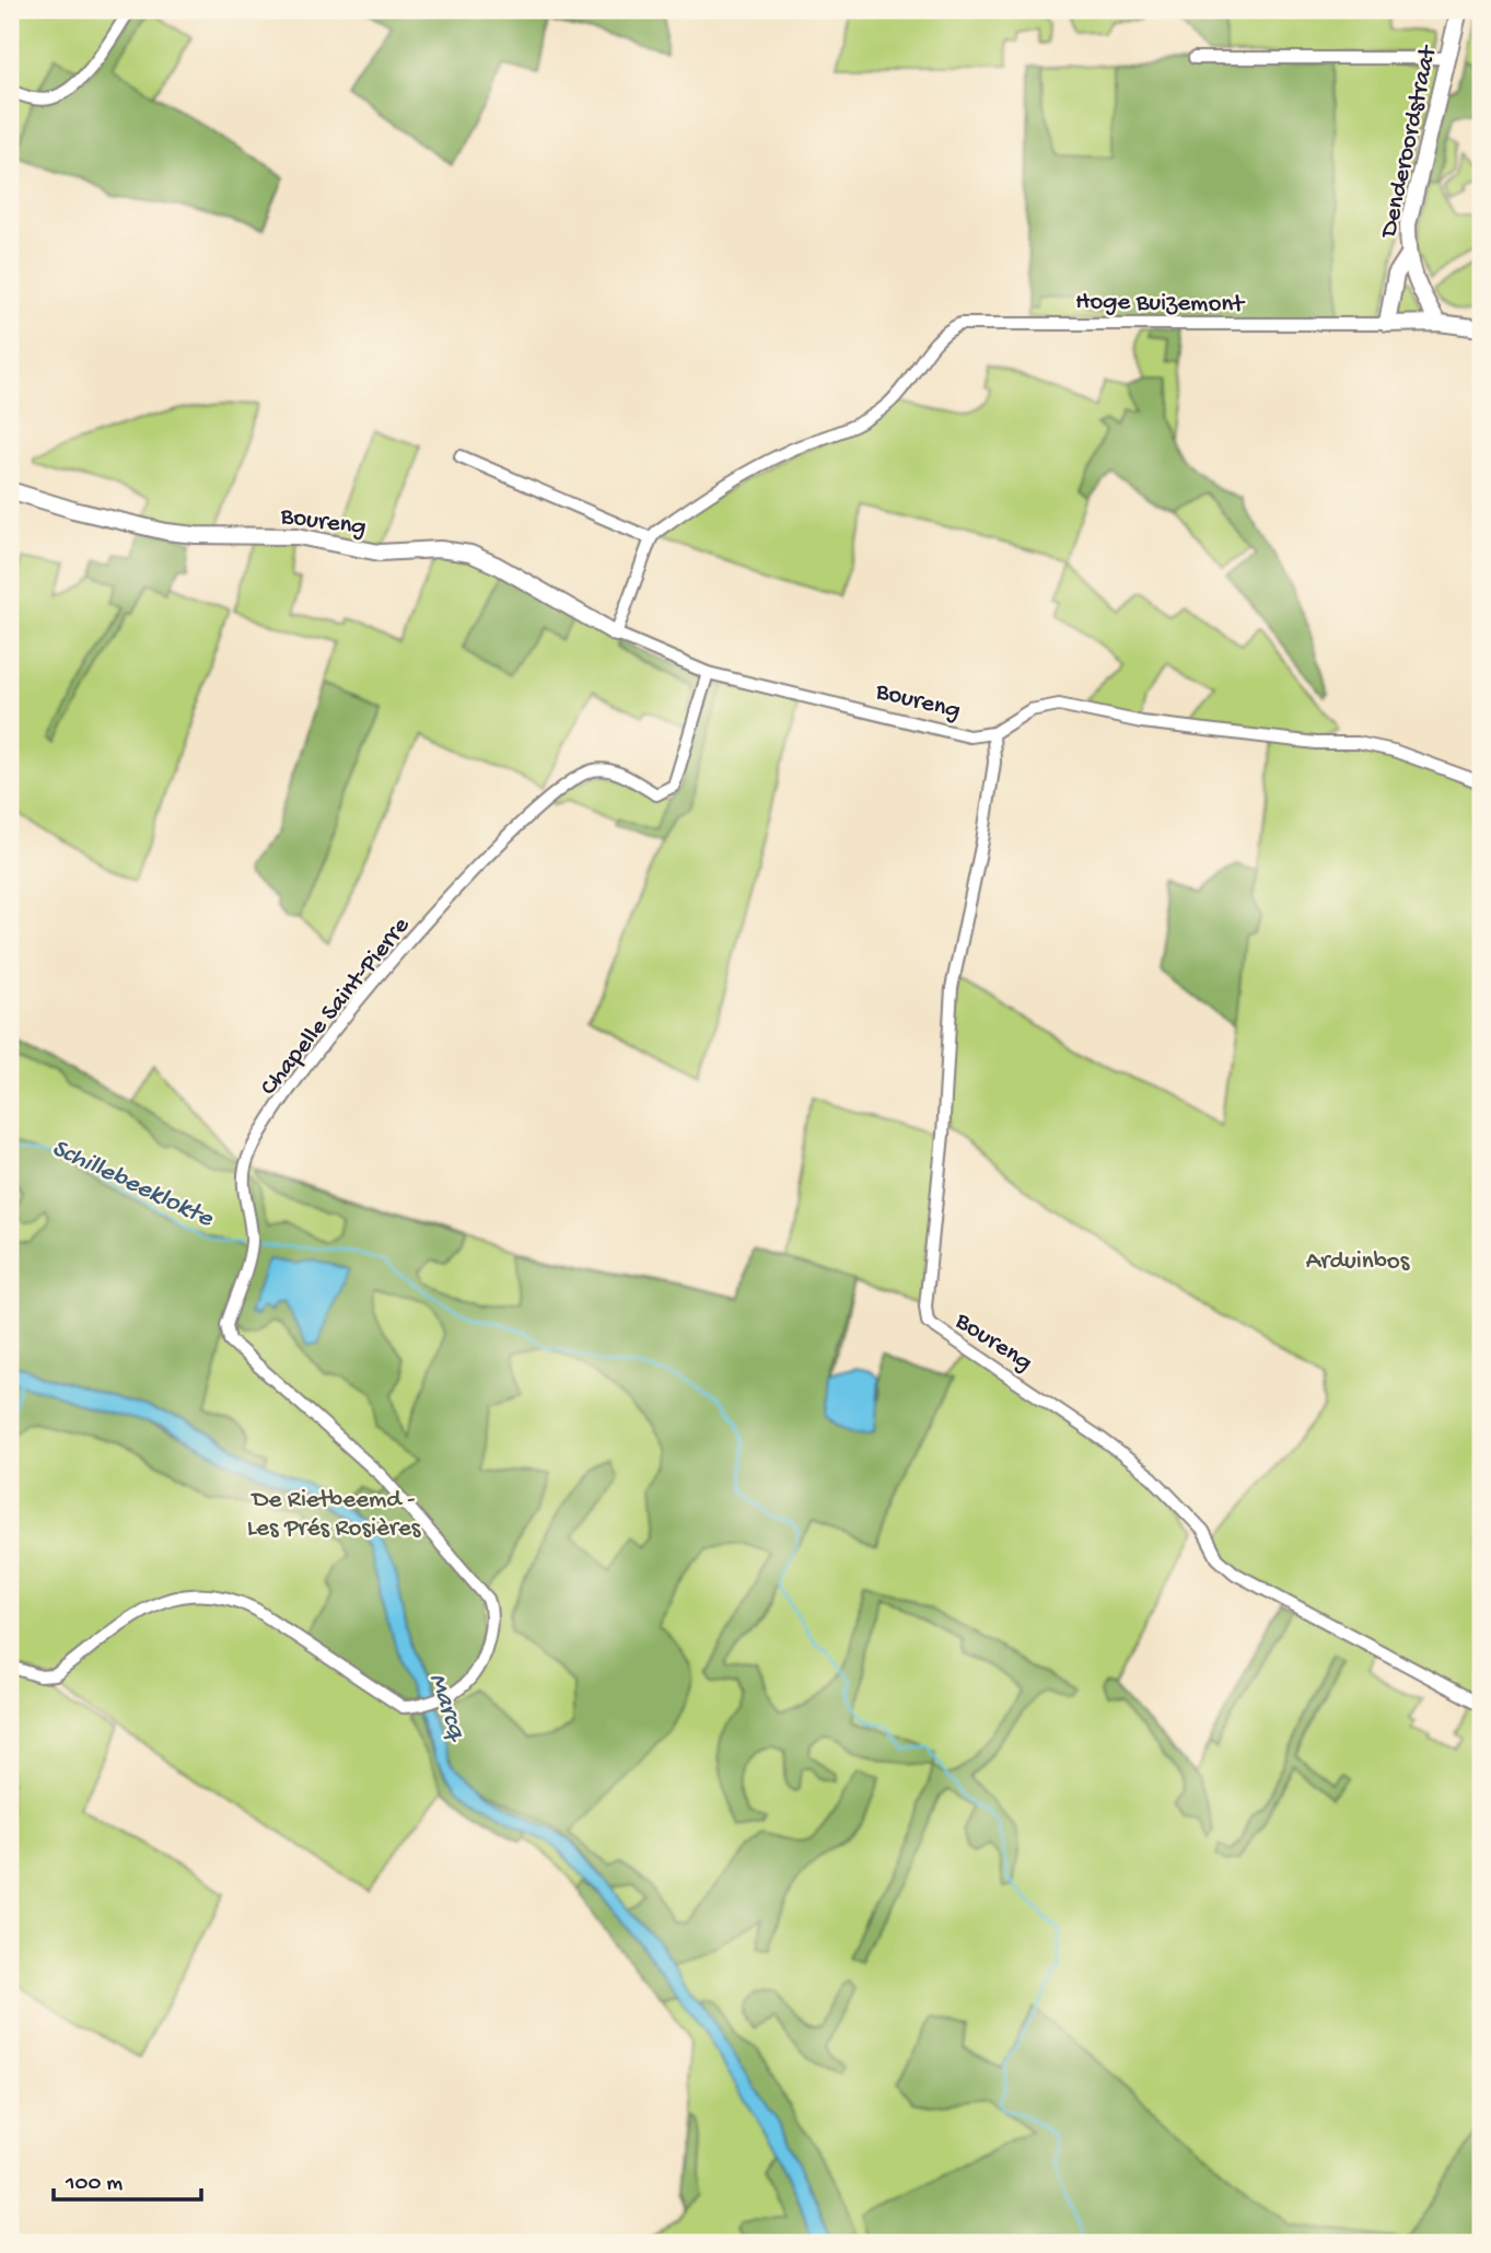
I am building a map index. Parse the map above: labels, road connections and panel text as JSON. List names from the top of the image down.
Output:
{
  "streets": {
    "street": [
      "Denderoordstraat",
      "Hoge Buizemont",
      "Boureng",
      "Chapelle Saint-Pierre"
    ]
  },
  "crossings": [
    ["Denderoordstraat", "Hoge Buizemont"],
    ["Boureng", "Chapelle Saint-Pierre"]
  ],
  "water": ["Schillebeeklokte", "Marcq"],
  "parks": ["Arduinbos", "De Rietbeemd - Les Prés Rosières"],
  "scale_bar": "100 m"
}
